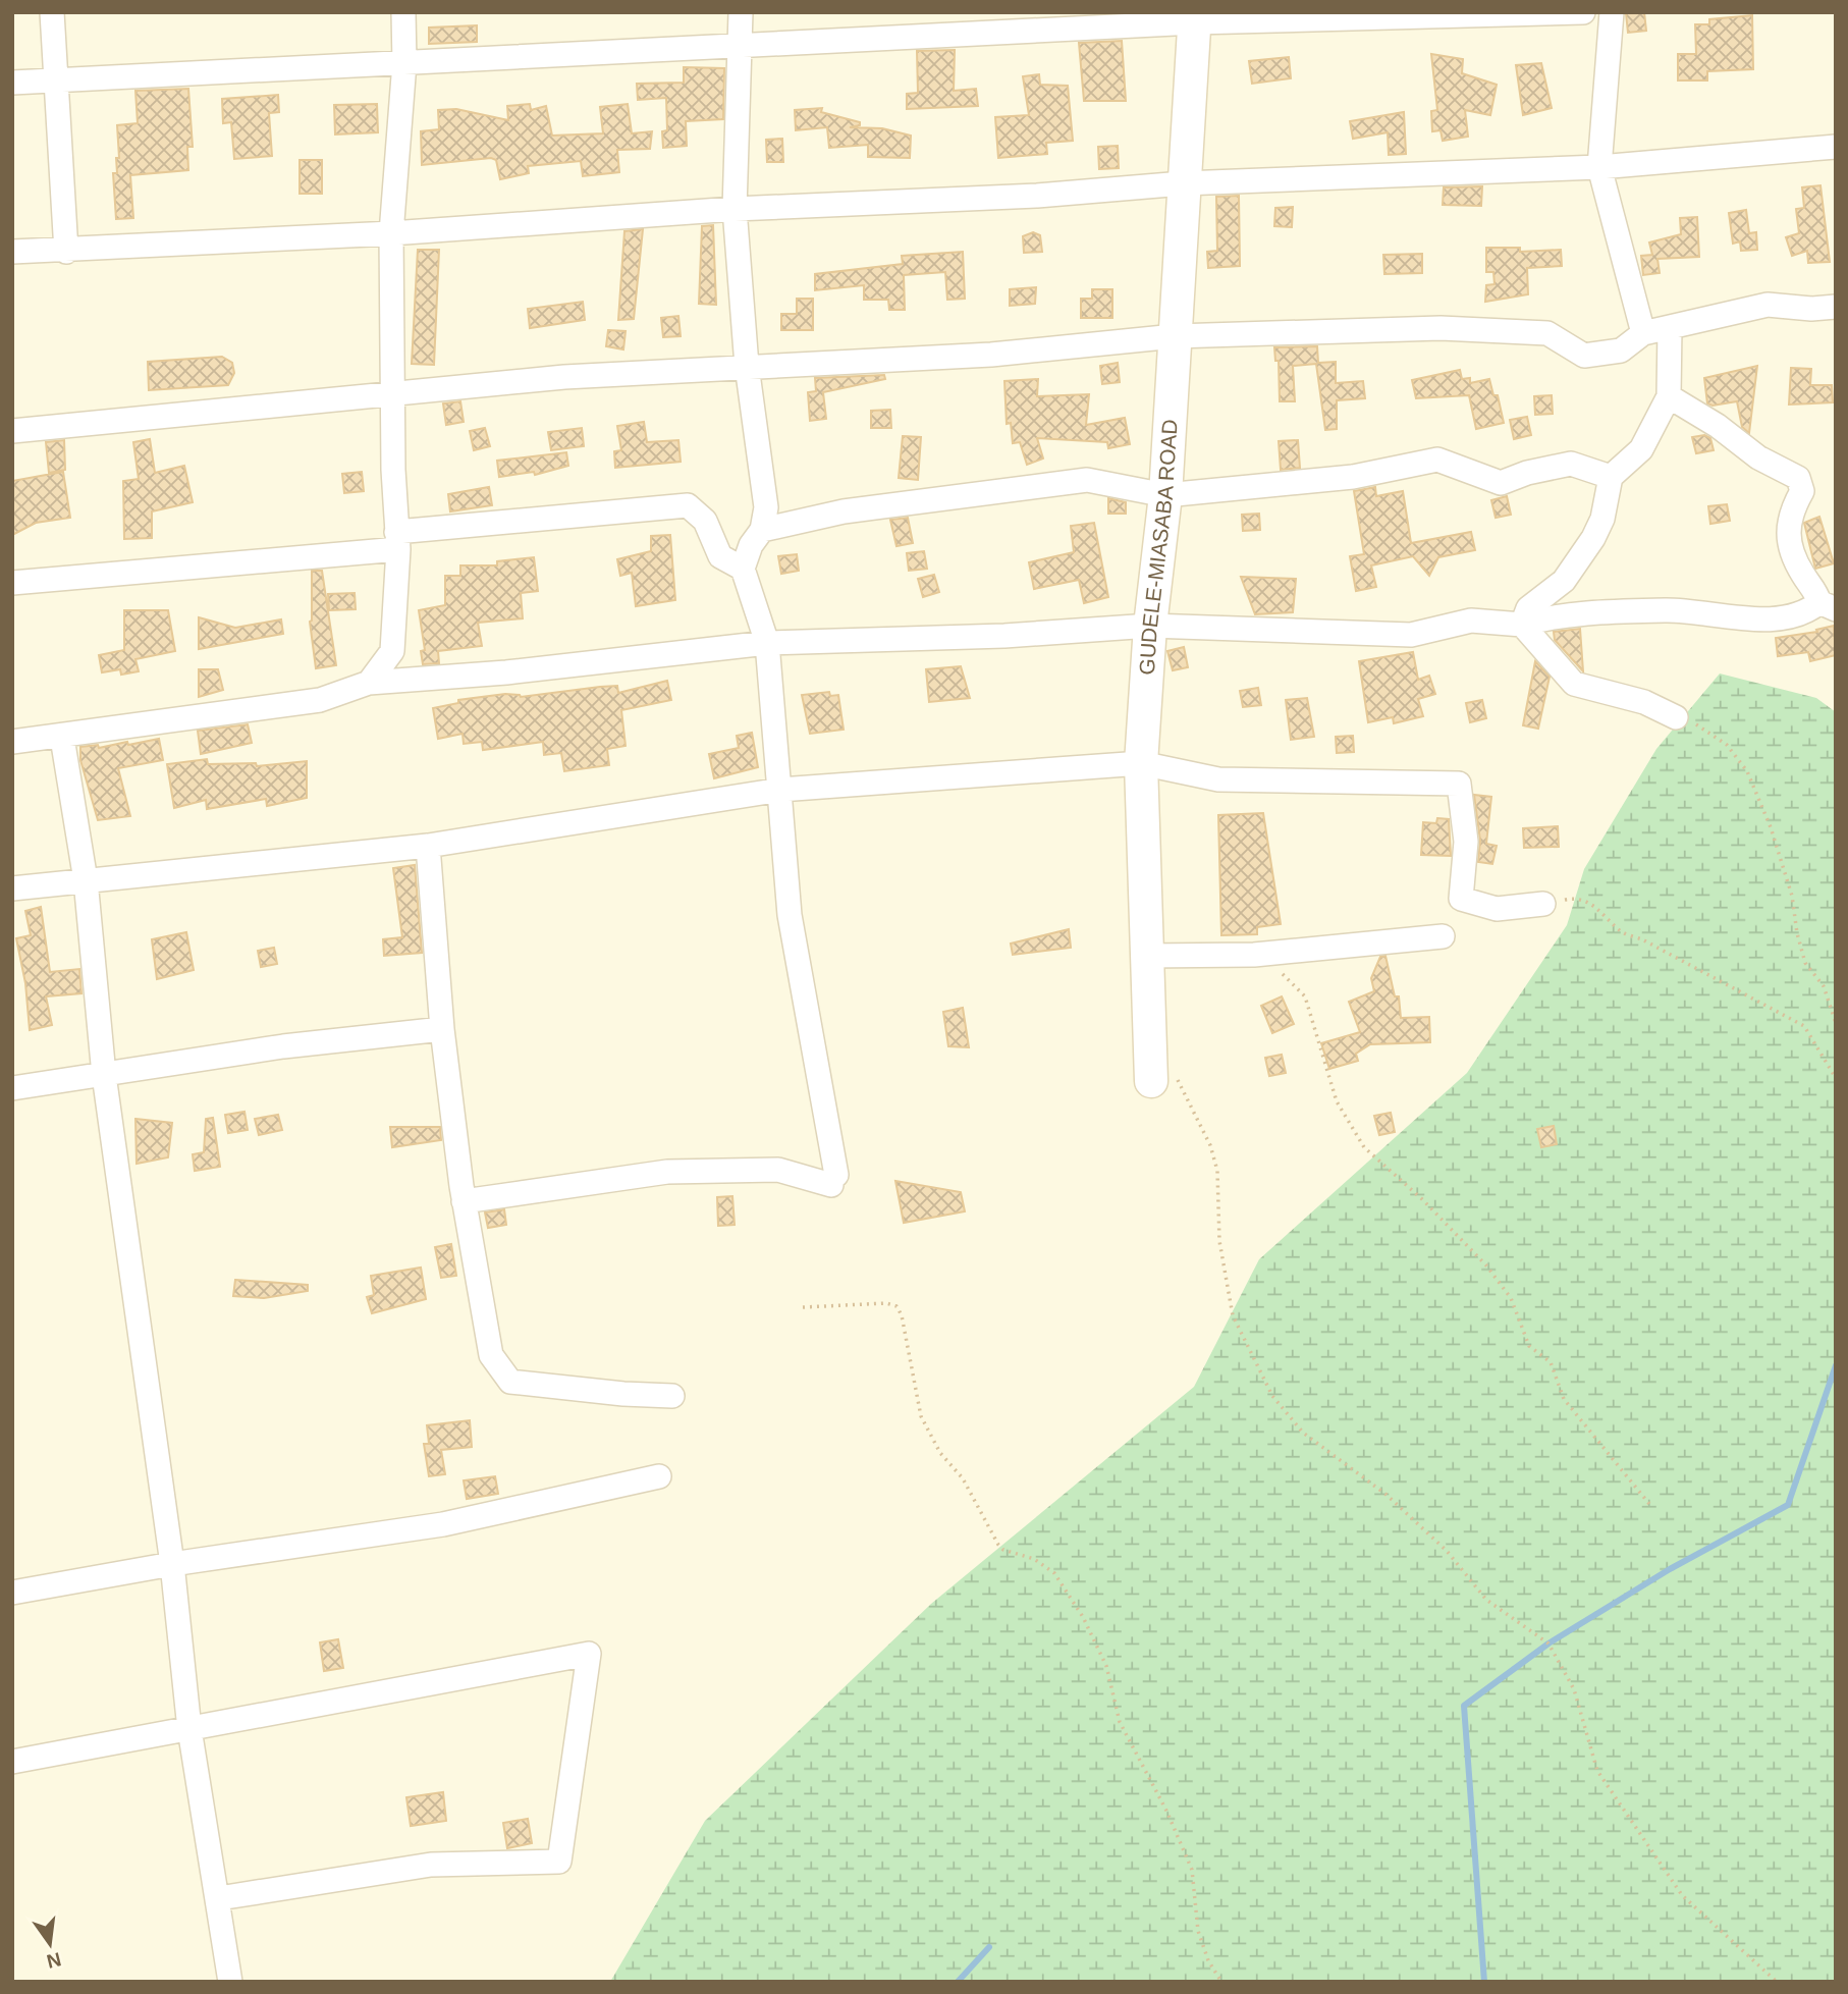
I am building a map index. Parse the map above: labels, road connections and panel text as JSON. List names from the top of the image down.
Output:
{
  "streets": {
    "street": ["GUDELE-MIASABA ROAD"]
  },
  "north": "bottom"
}
